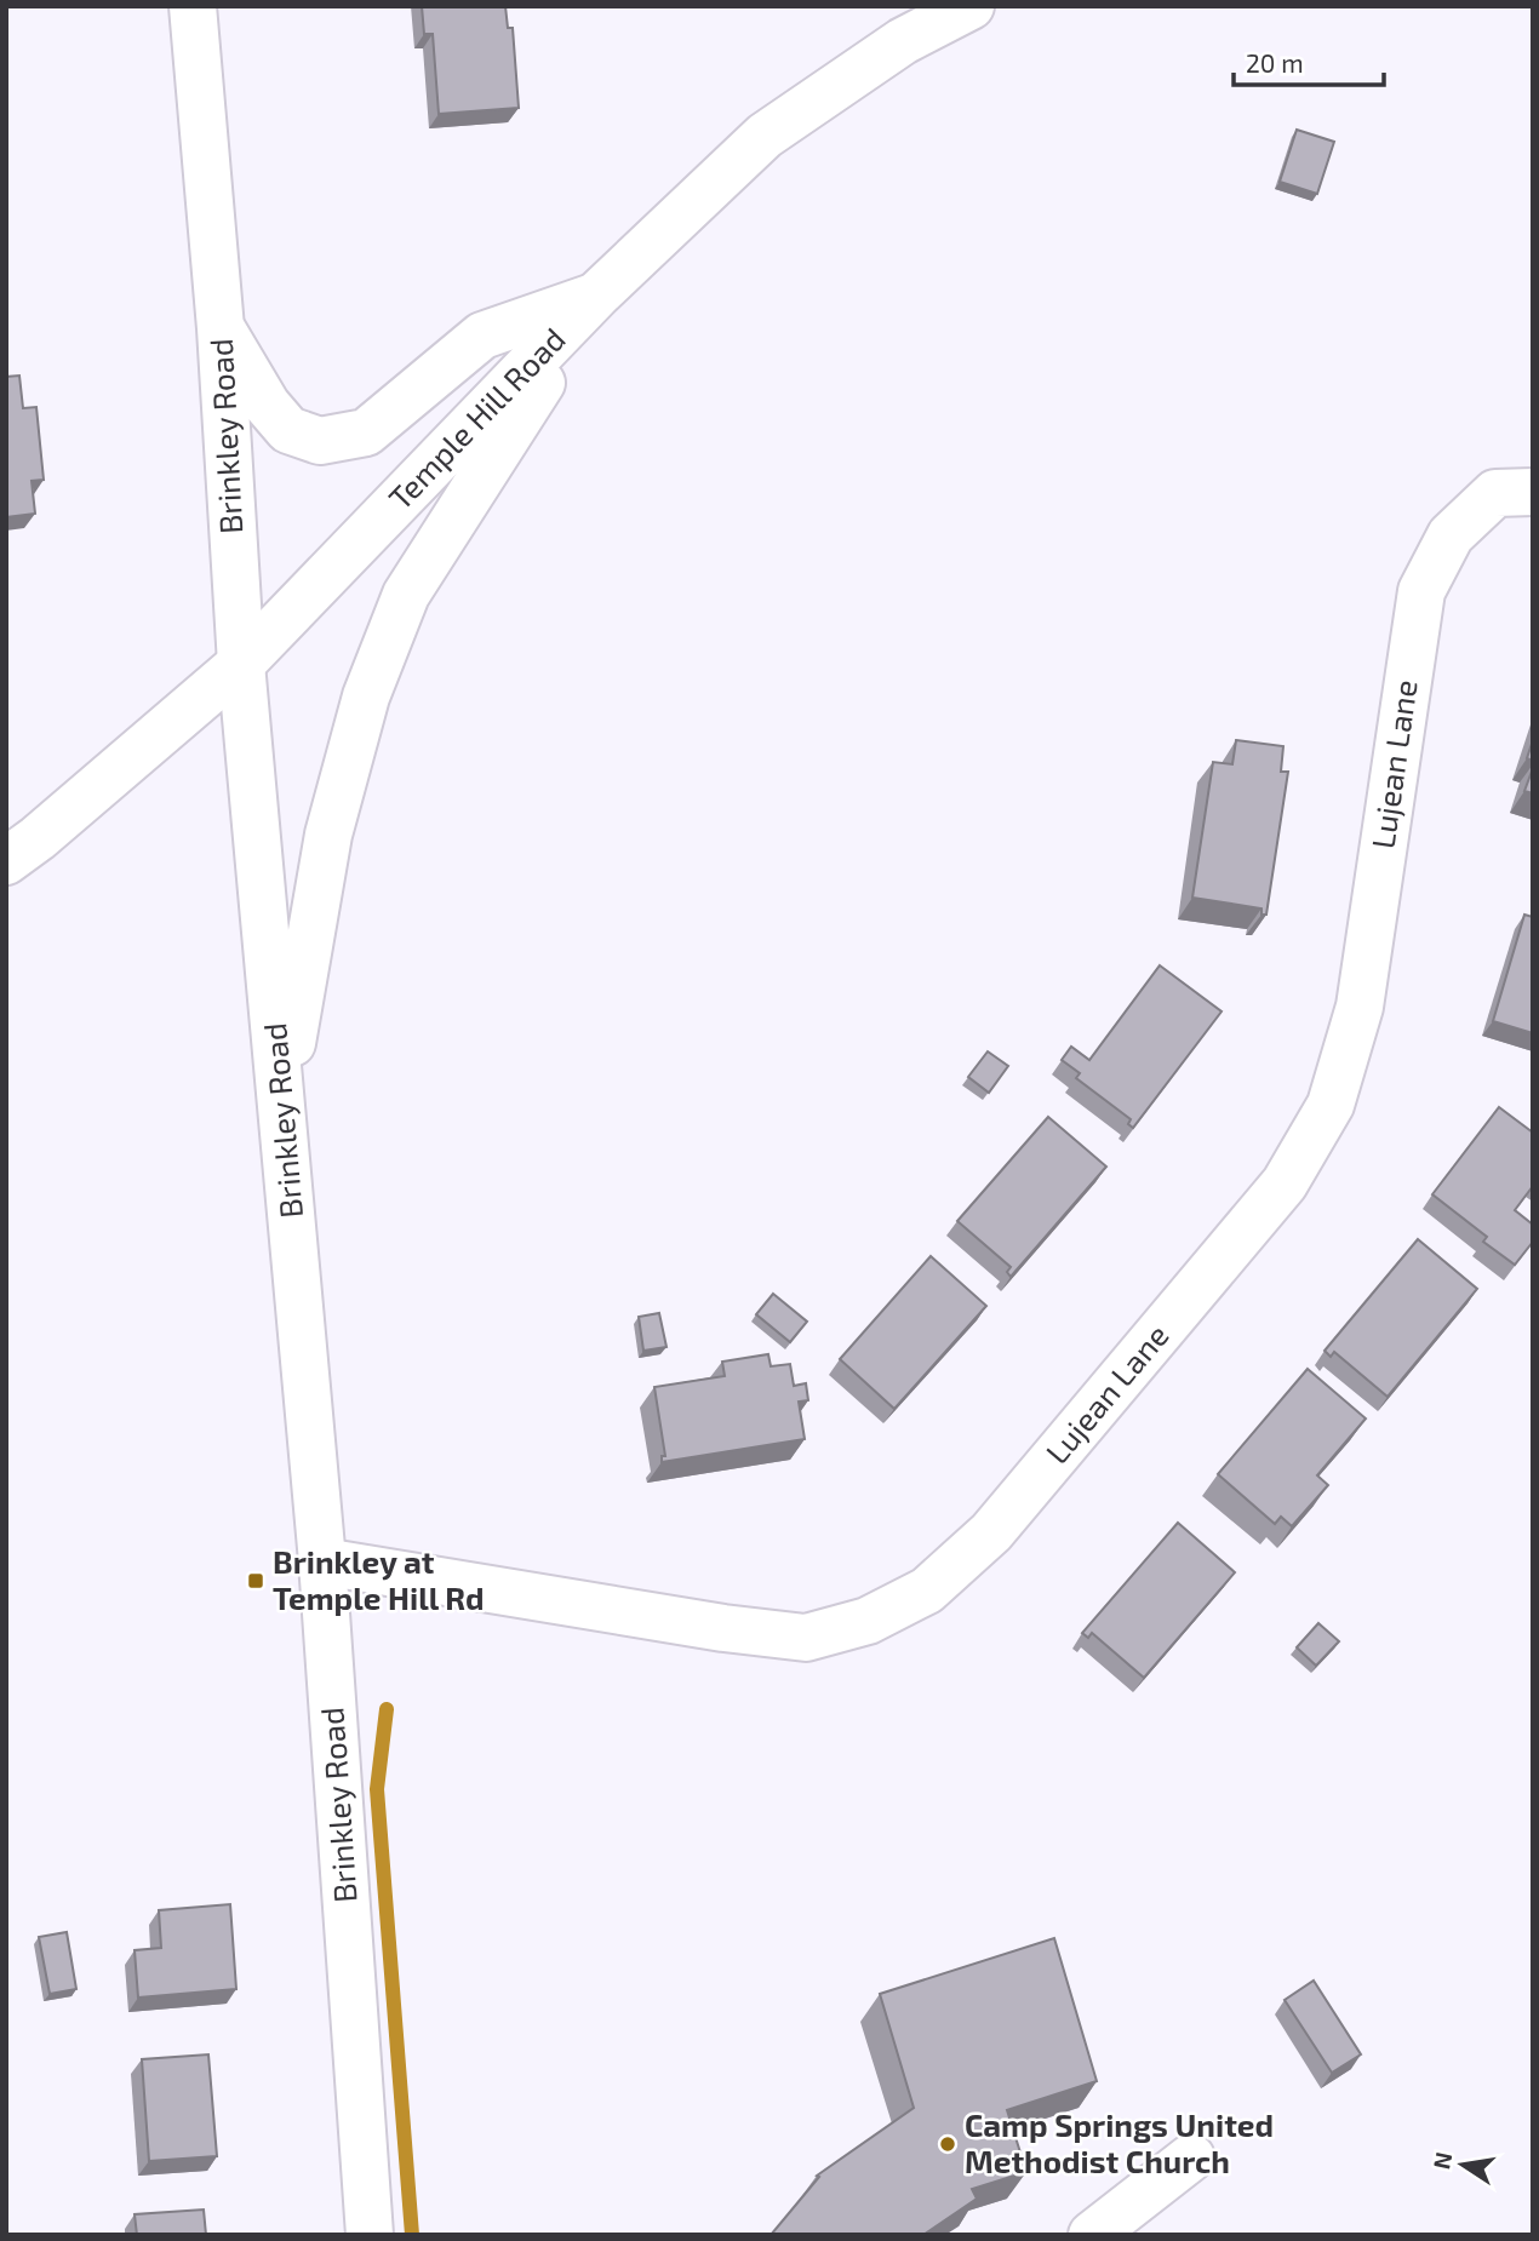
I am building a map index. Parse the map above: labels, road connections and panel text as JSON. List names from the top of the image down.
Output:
{
  "streets": {
    "main road": ["Temple Hill Road", "Brinkley Road", "Lujean Lane"]
  },
  "crossings": [
    ["Temple Hill Road", "Brinkley Road"],
    ["Brinkley Road", "Lujean Lane"]
  ],
  "places": {
    "transit": ["Brinkley at Temple Hill Rd"],
    "other": ["Camp Springs United Methodist Church"]
  },
  "scale_bar": "20 m",
  "north": "left"
}
